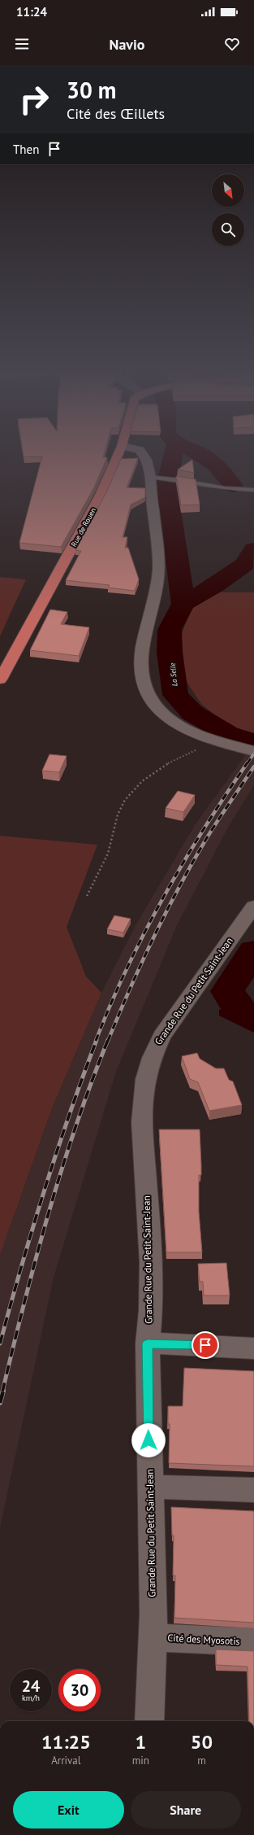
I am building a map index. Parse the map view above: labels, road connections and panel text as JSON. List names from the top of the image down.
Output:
{
  "streets": {
    "main road": ["Rue de Rouen"],
    "street": ["Grande Rue du Petit Saint-Jean", "Cité des Myosotis"]
  },
  "crossings": [
    ["Grande Rue du Petit Saint-Jean", "Cité des Myosotis"]
  ],
  "water": ["La Selle"],
  "north": "bottom right",
  "page": {
    "status": "11:24",
    "header": "Navio",
    "turn": ["30 m", "Cité des Œillets"],
    "then": "Then",
    "speed": "24 km/h",
    "limit": "30",
    "eta": [
      "11:25",
      "Arrival",
      "1",
      "min",
      "50",
      "m"
    ],
    "buttons": ["Exit", "Share"]
  }
}
